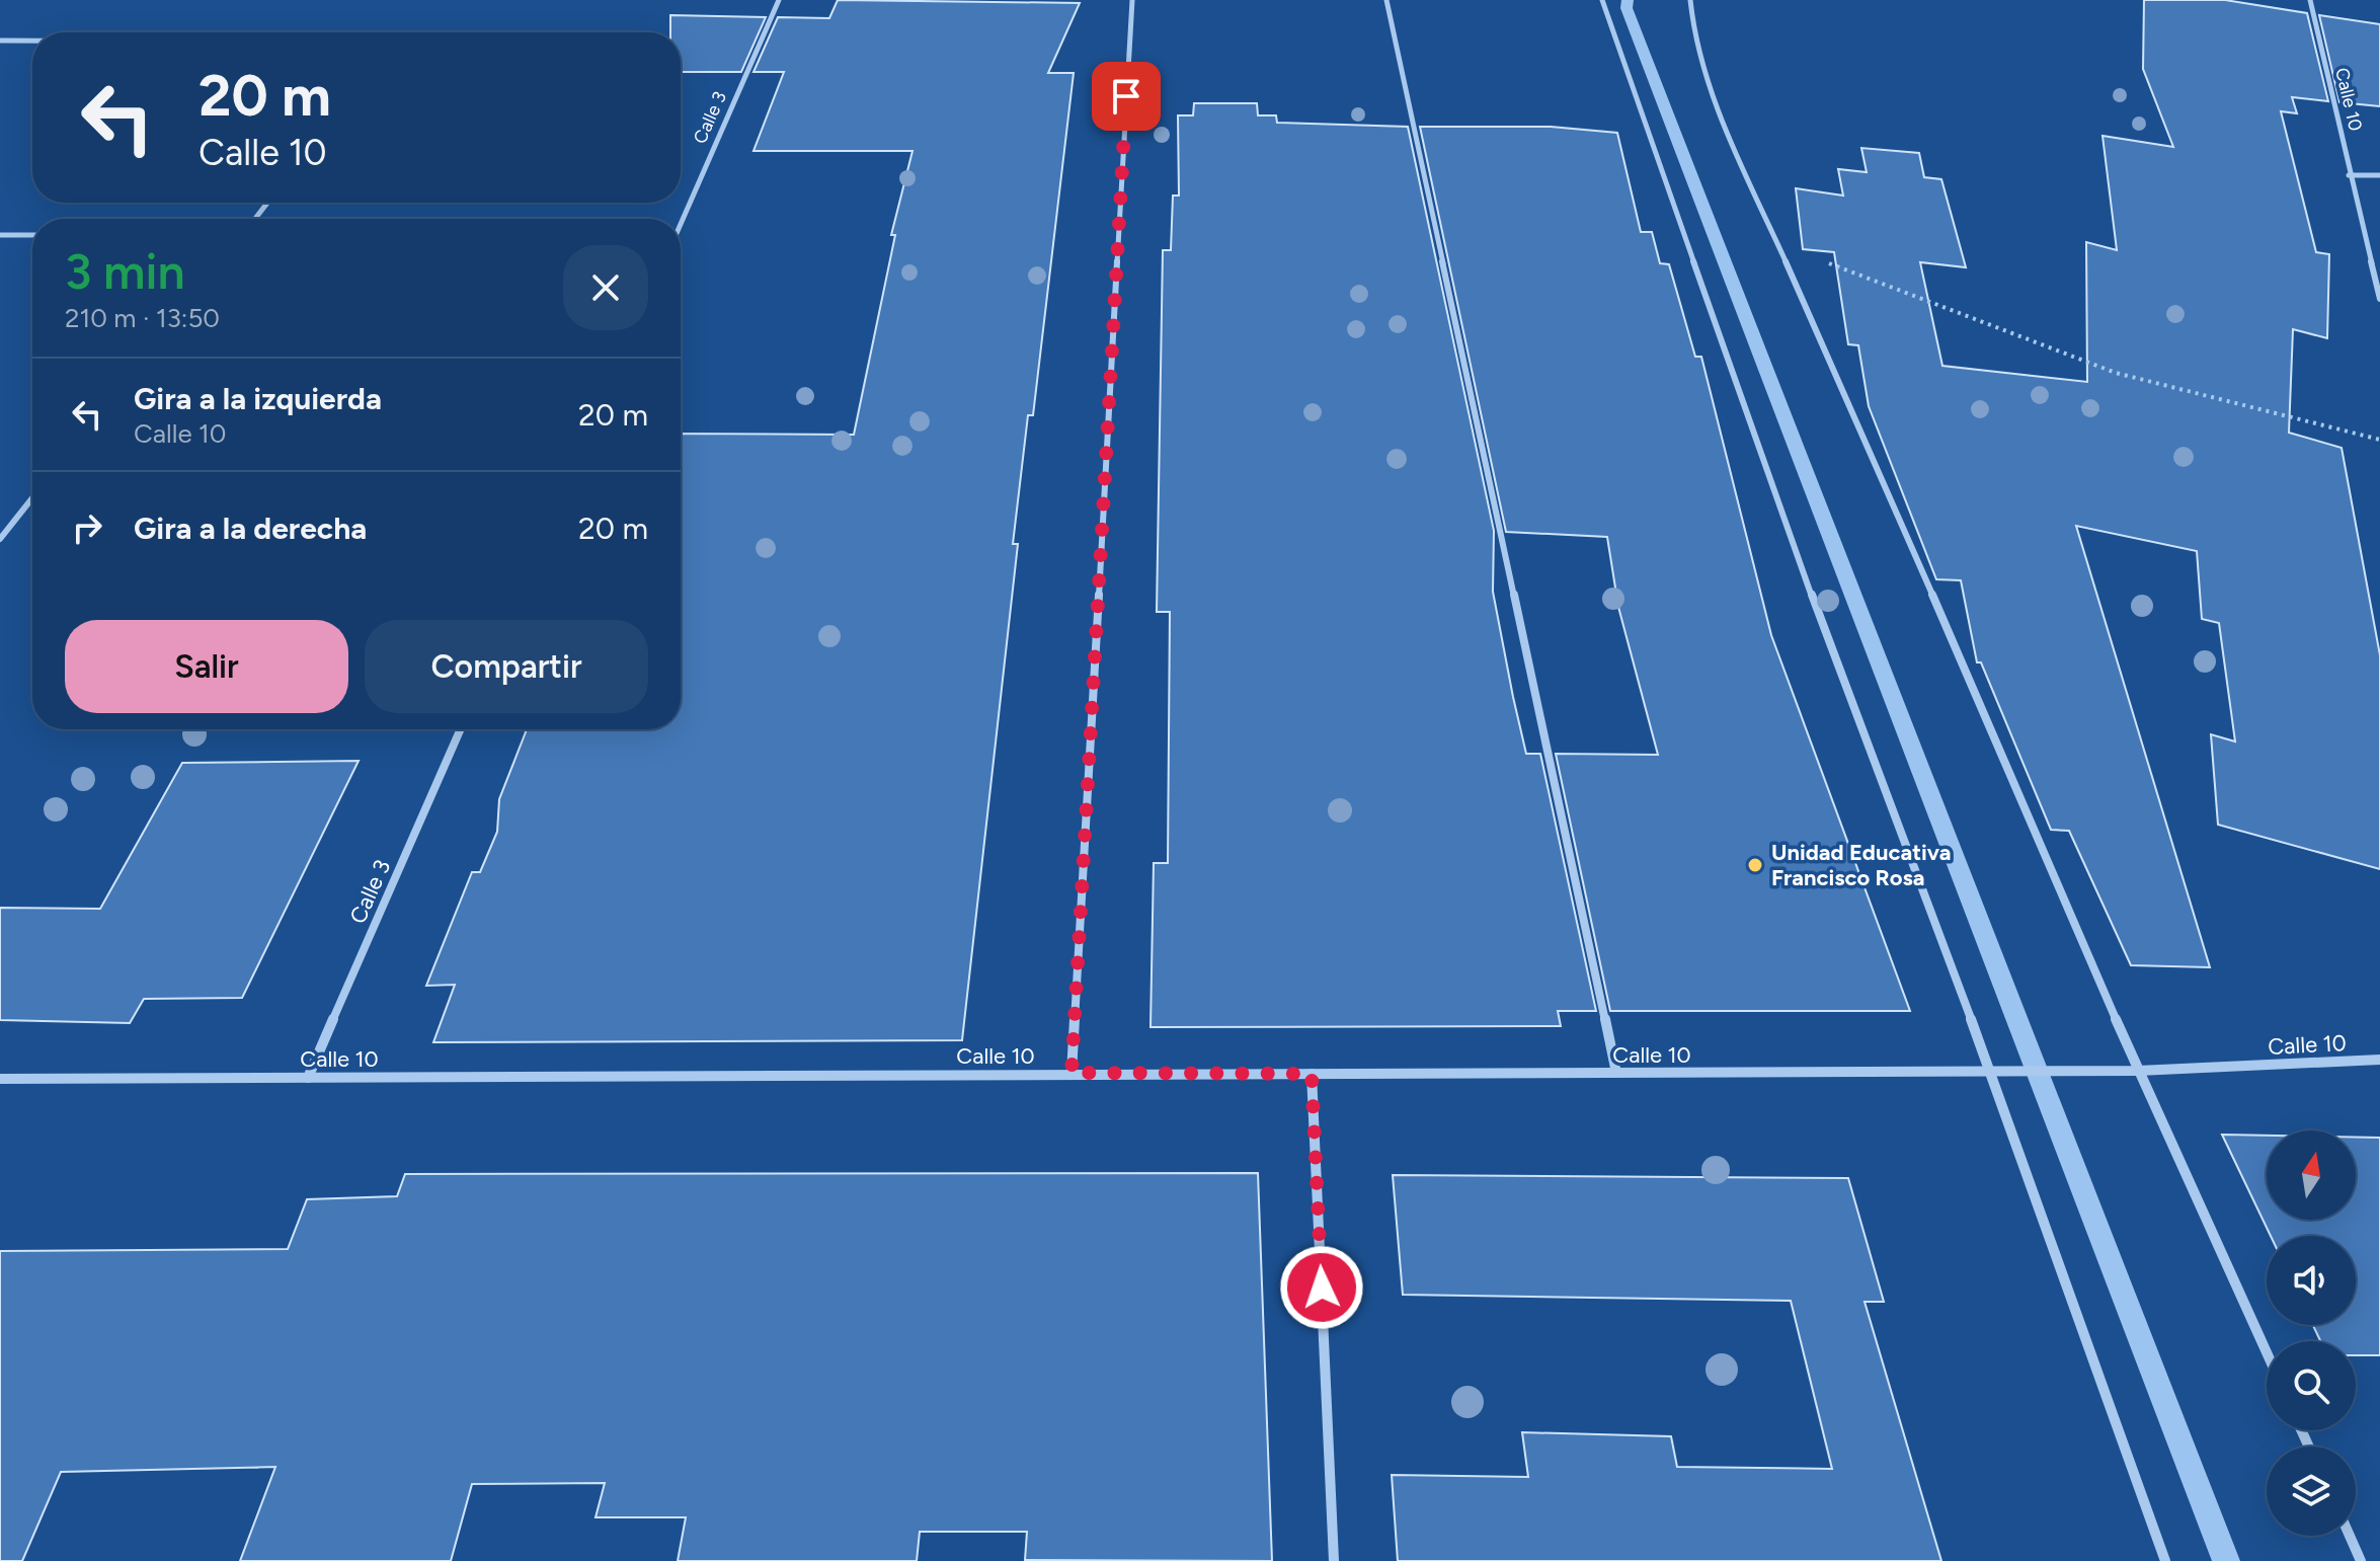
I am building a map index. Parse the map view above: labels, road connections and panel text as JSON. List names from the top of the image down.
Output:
{
  "streets": {
    "street": ["Calle 10", "Calle 3"]
  },
  "crossings": [
    ["Calle 10", "Calle 3"]
  ],
  "places": ["Unidad Educativa Francisco Rosa"],
  "north": "top",
  "page": {
    "turn": ["20 m", "Calle 10"],
    "heading": ["3 min", "210 m · 13:50"],
    "list": [
      {
        "name": "Gira a la izquierda",
        "note": "Calle 10",
        "value": "20 m"
      },
      {
        "name": "Gira a la derecha",
        "value": "20 m"
      }
    ],
    "buttons": ["Salir", "Compartir"]
  }
}
